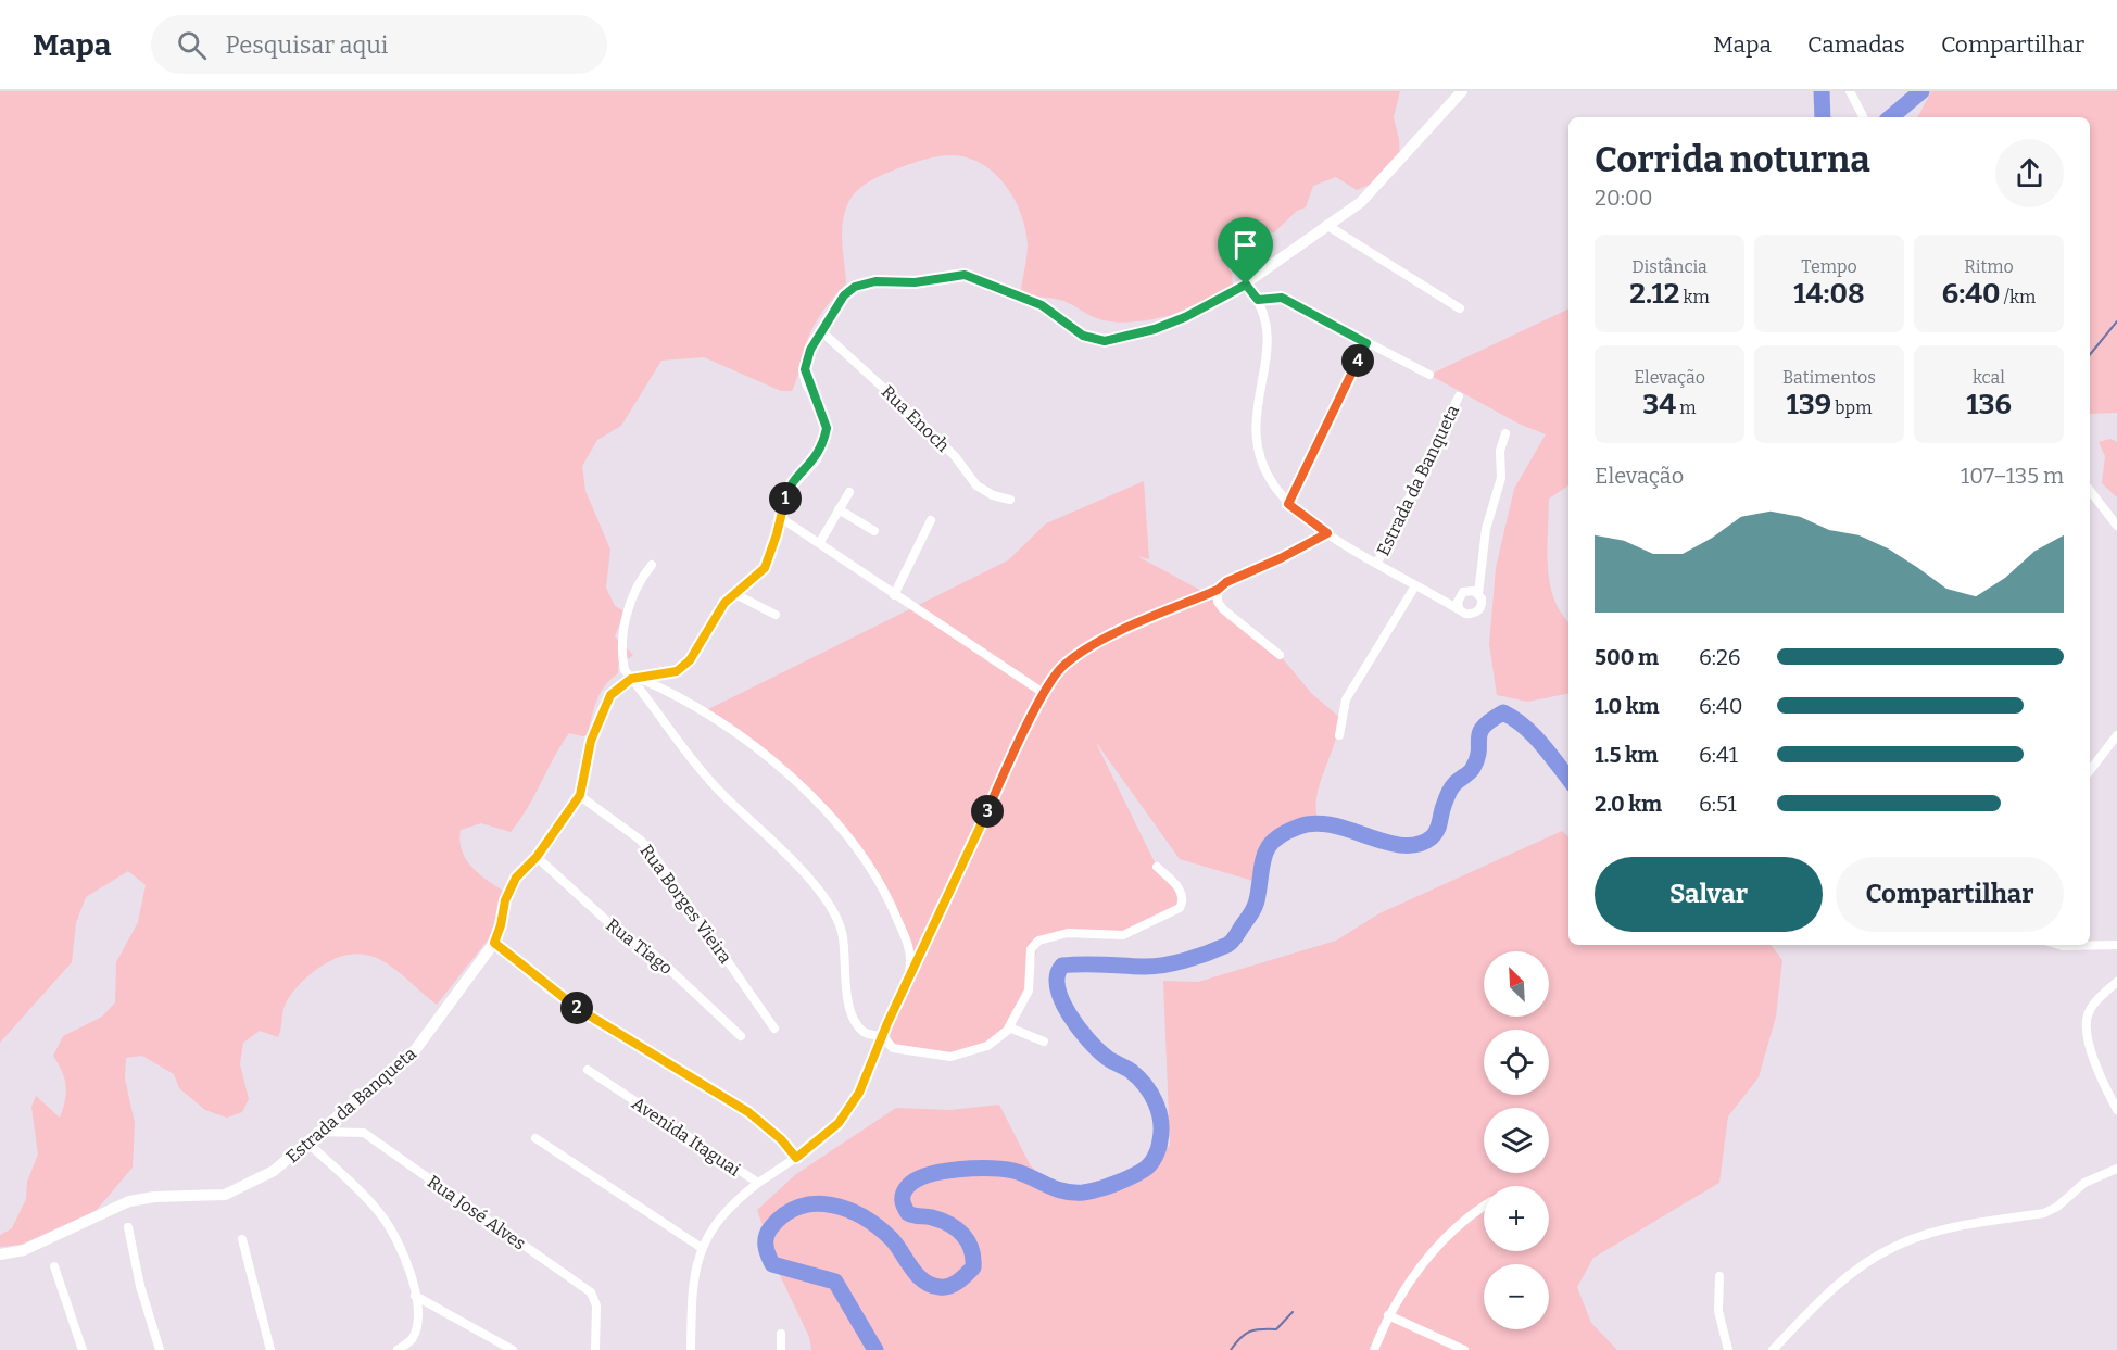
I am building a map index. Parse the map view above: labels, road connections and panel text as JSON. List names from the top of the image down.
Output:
{
  "streets": {
    "street": [
      "Rua Enoch",
      "Estrada da Banqueta",
      "Rua Borges Vieira",
      "Rua Tiago",
      "Avenida Itaguai",
      "Rua José Alves"
    ]
  },
  "crossings": [
    ["Estrada da Banqueta", "Rua Borges Vieira"],
    ["Estrada da Banqueta", "Rua Tiago"],
    ["Estrada da Banqueta", "Rua José Alves"]
  ],
  "north": "top left",
  "page": {
    "header": "Mapa",
    "search": "Pesquisar aqui",
    "nav": ["Mapa", "Camadas", "Compartilhar"],
    "heading": ["Corrida noturna", "20:00"],
    "stats": [
      ["Distância", "2.12 km"],
      ["Tempo", "14:08"],
      ["Ritmo", "6:40 /km"],
      ["Elevação", "34 m"],
      ["Batimentos", "139 bpm"],
      ["kcal", "136"]
    ],
    "pins": [
      "4",
      "1",
      "3",
      "2"
    ],
    "chart": ["Elevação", "107–135 m"],
    "list": [
      {
        "name": "500 m",
        "note": "6:26"
      },
      {
        "name": "1.0 km",
        "note": "6:40"
      },
      {
        "name": "1.5 km",
        "note": "6:41"
      },
      {
        "name": "2.0 km",
        "note": "6:51"
      }
    ],
    "buttons": ["Salvar", "Compartilhar"],
    "map_buttons": ["+", "−"]
  }
}
